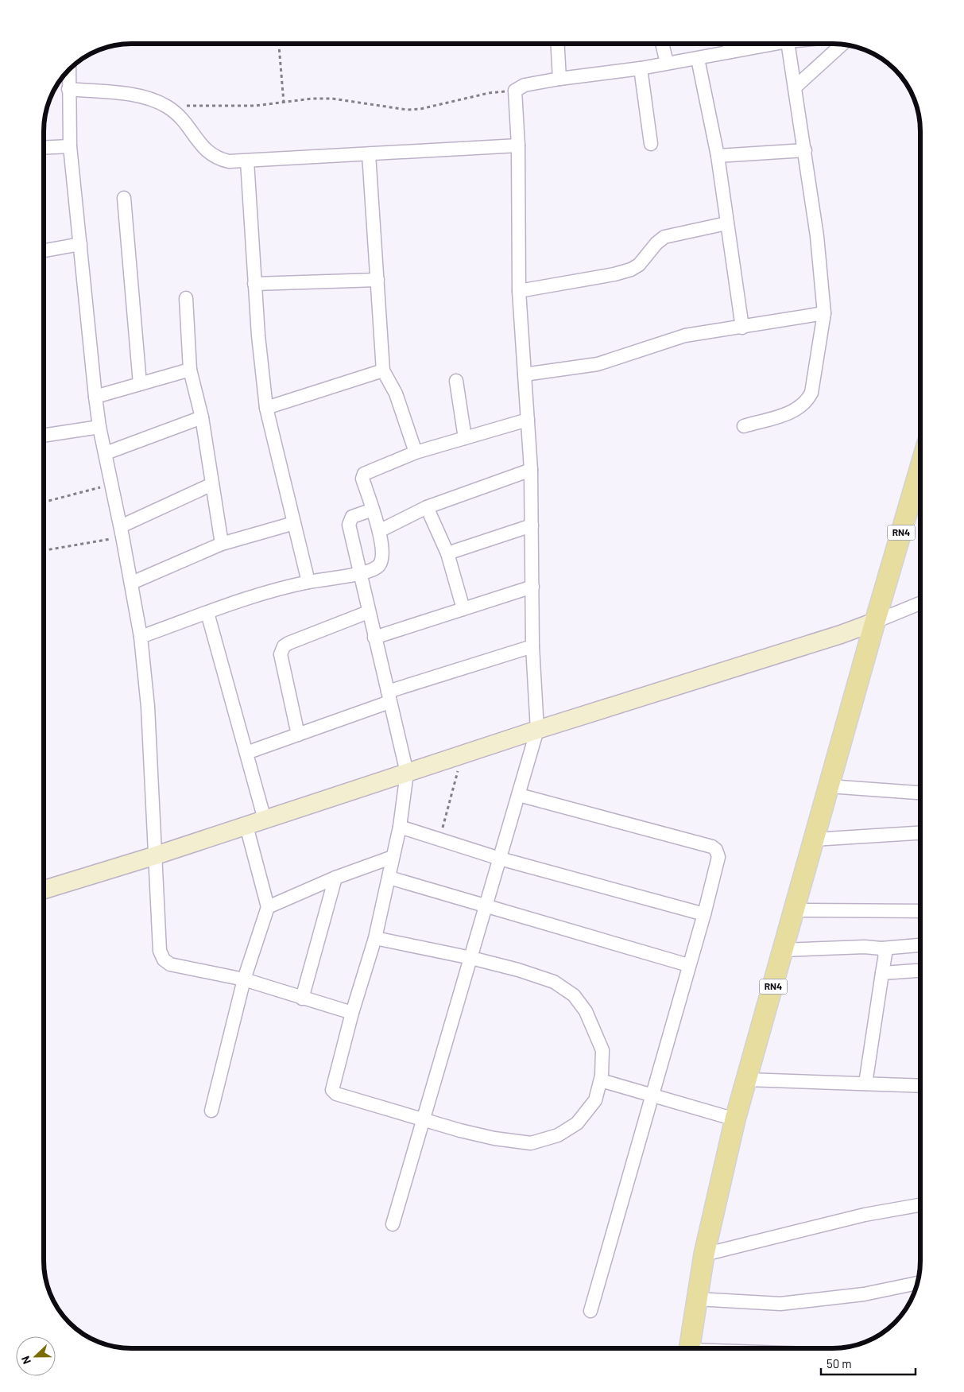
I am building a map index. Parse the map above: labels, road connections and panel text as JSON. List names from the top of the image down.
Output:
{
  "streets": {
    "main road": ["RN4"]
  },
  "scale_bar": "50 m",
  "north": "left"
}
